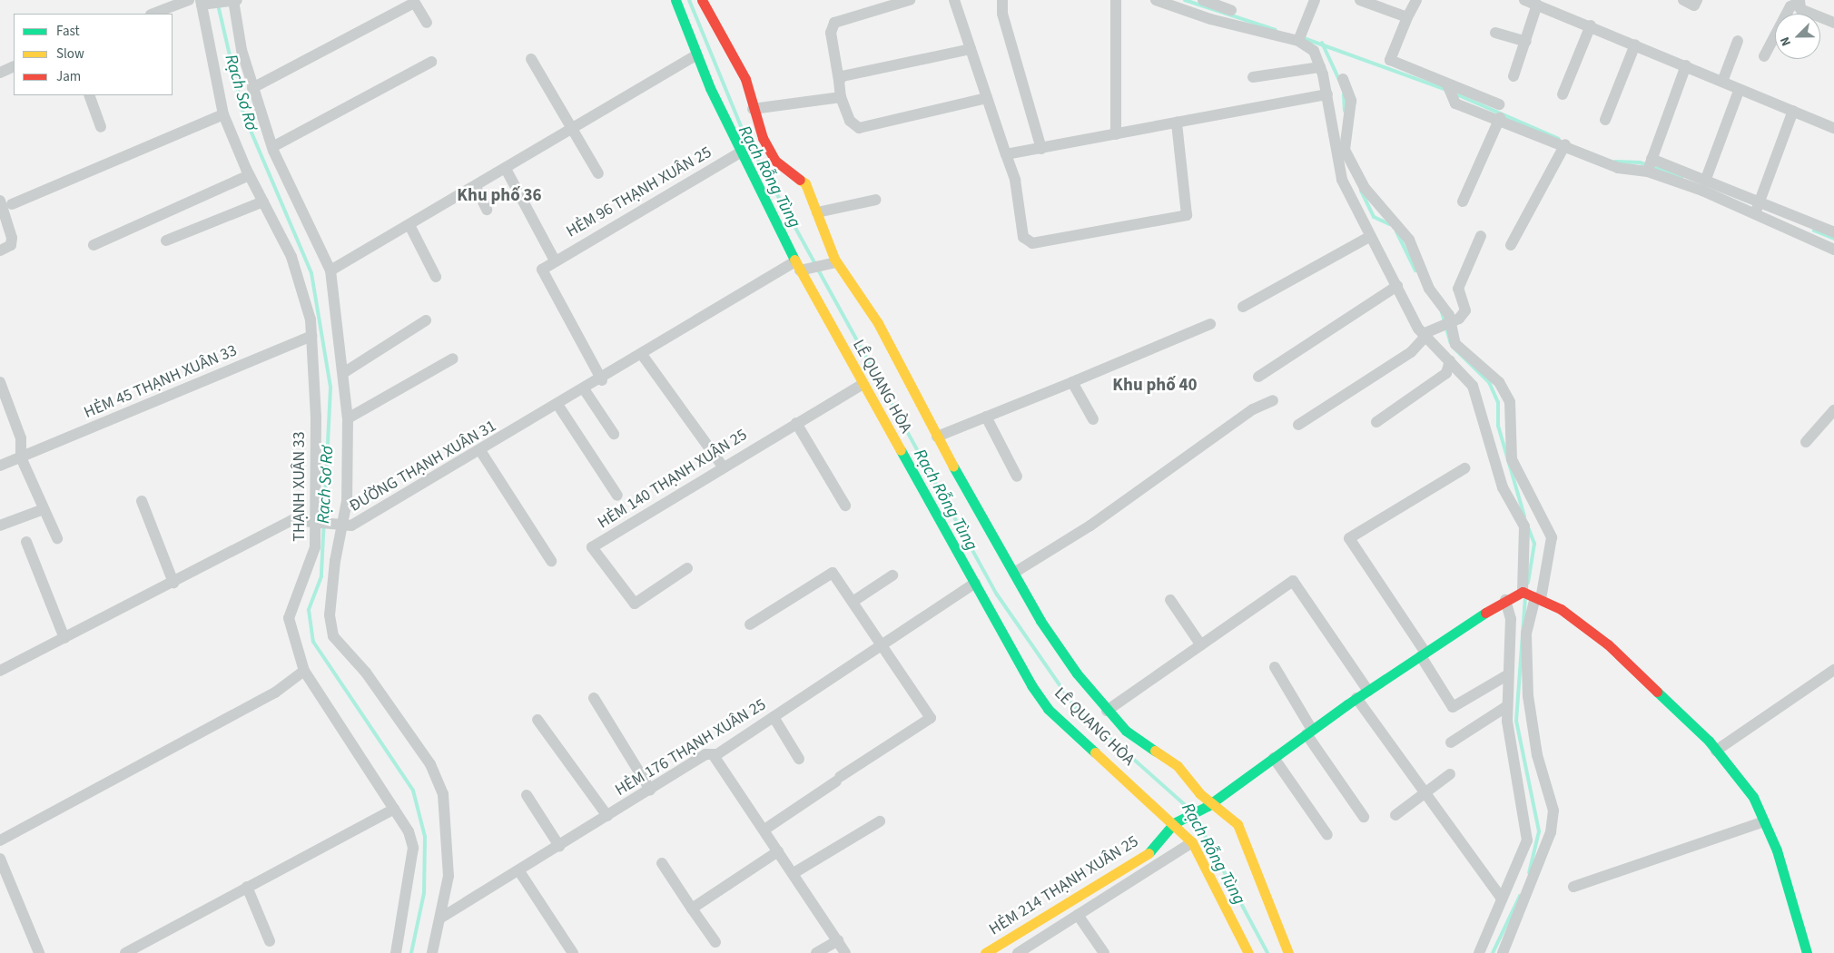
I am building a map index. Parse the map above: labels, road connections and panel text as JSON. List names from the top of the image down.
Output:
{
  "streets": {
    "street": [
      "HẺM 96 THẠNH XUÂN 25",
      "HẺM 45 THẠNH XUÂN 33",
      "LÊ QUANG HÒA",
      "ĐƯỜNG THẠNH XUÂN 31",
      "HẺM 140 THẠNH XUÂN 25",
      "THẠNH XUÂN 33",
      "HẺM 176 THẠNH XUÂN 25",
      "HẺM 214 THẠNH XUÂN 25"
    ]
  },
  "crossings": [
    ["HẺM 96 THẠNH XUÂN 25", "LÊ QUANG HÒA"],
    ["HẺM 45 THẠNH XUÂN 33", "THẠNH XUÂN 33"],
    ["LÊ QUANG HÒA", "ĐƯỜNG THẠNH XUÂN 31"],
    ["LÊ QUANG HÒA", "HẺM 140 THẠNH XUÂN 25"],
    ["LÊ QUANG HÒA", "HẺM 176 THẠNH XUÂN 25"],
    ["LÊ QUANG HÒA", "HẺM 214 THẠNH XUÂN 25"],
    ["ĐƯỜNG THẠNH XUÂN 31", "THẠNH XUÂN 33"]
  ],
  "districts": ["Khu phố 36", "Khu phố 40"],
  "water": ["Rạch Sơ Rơ", "Rạch Rỗng Tùng"],
  "legend": ["Fast", "Slow", "Jam"],
  "north": "bottom left"
}
